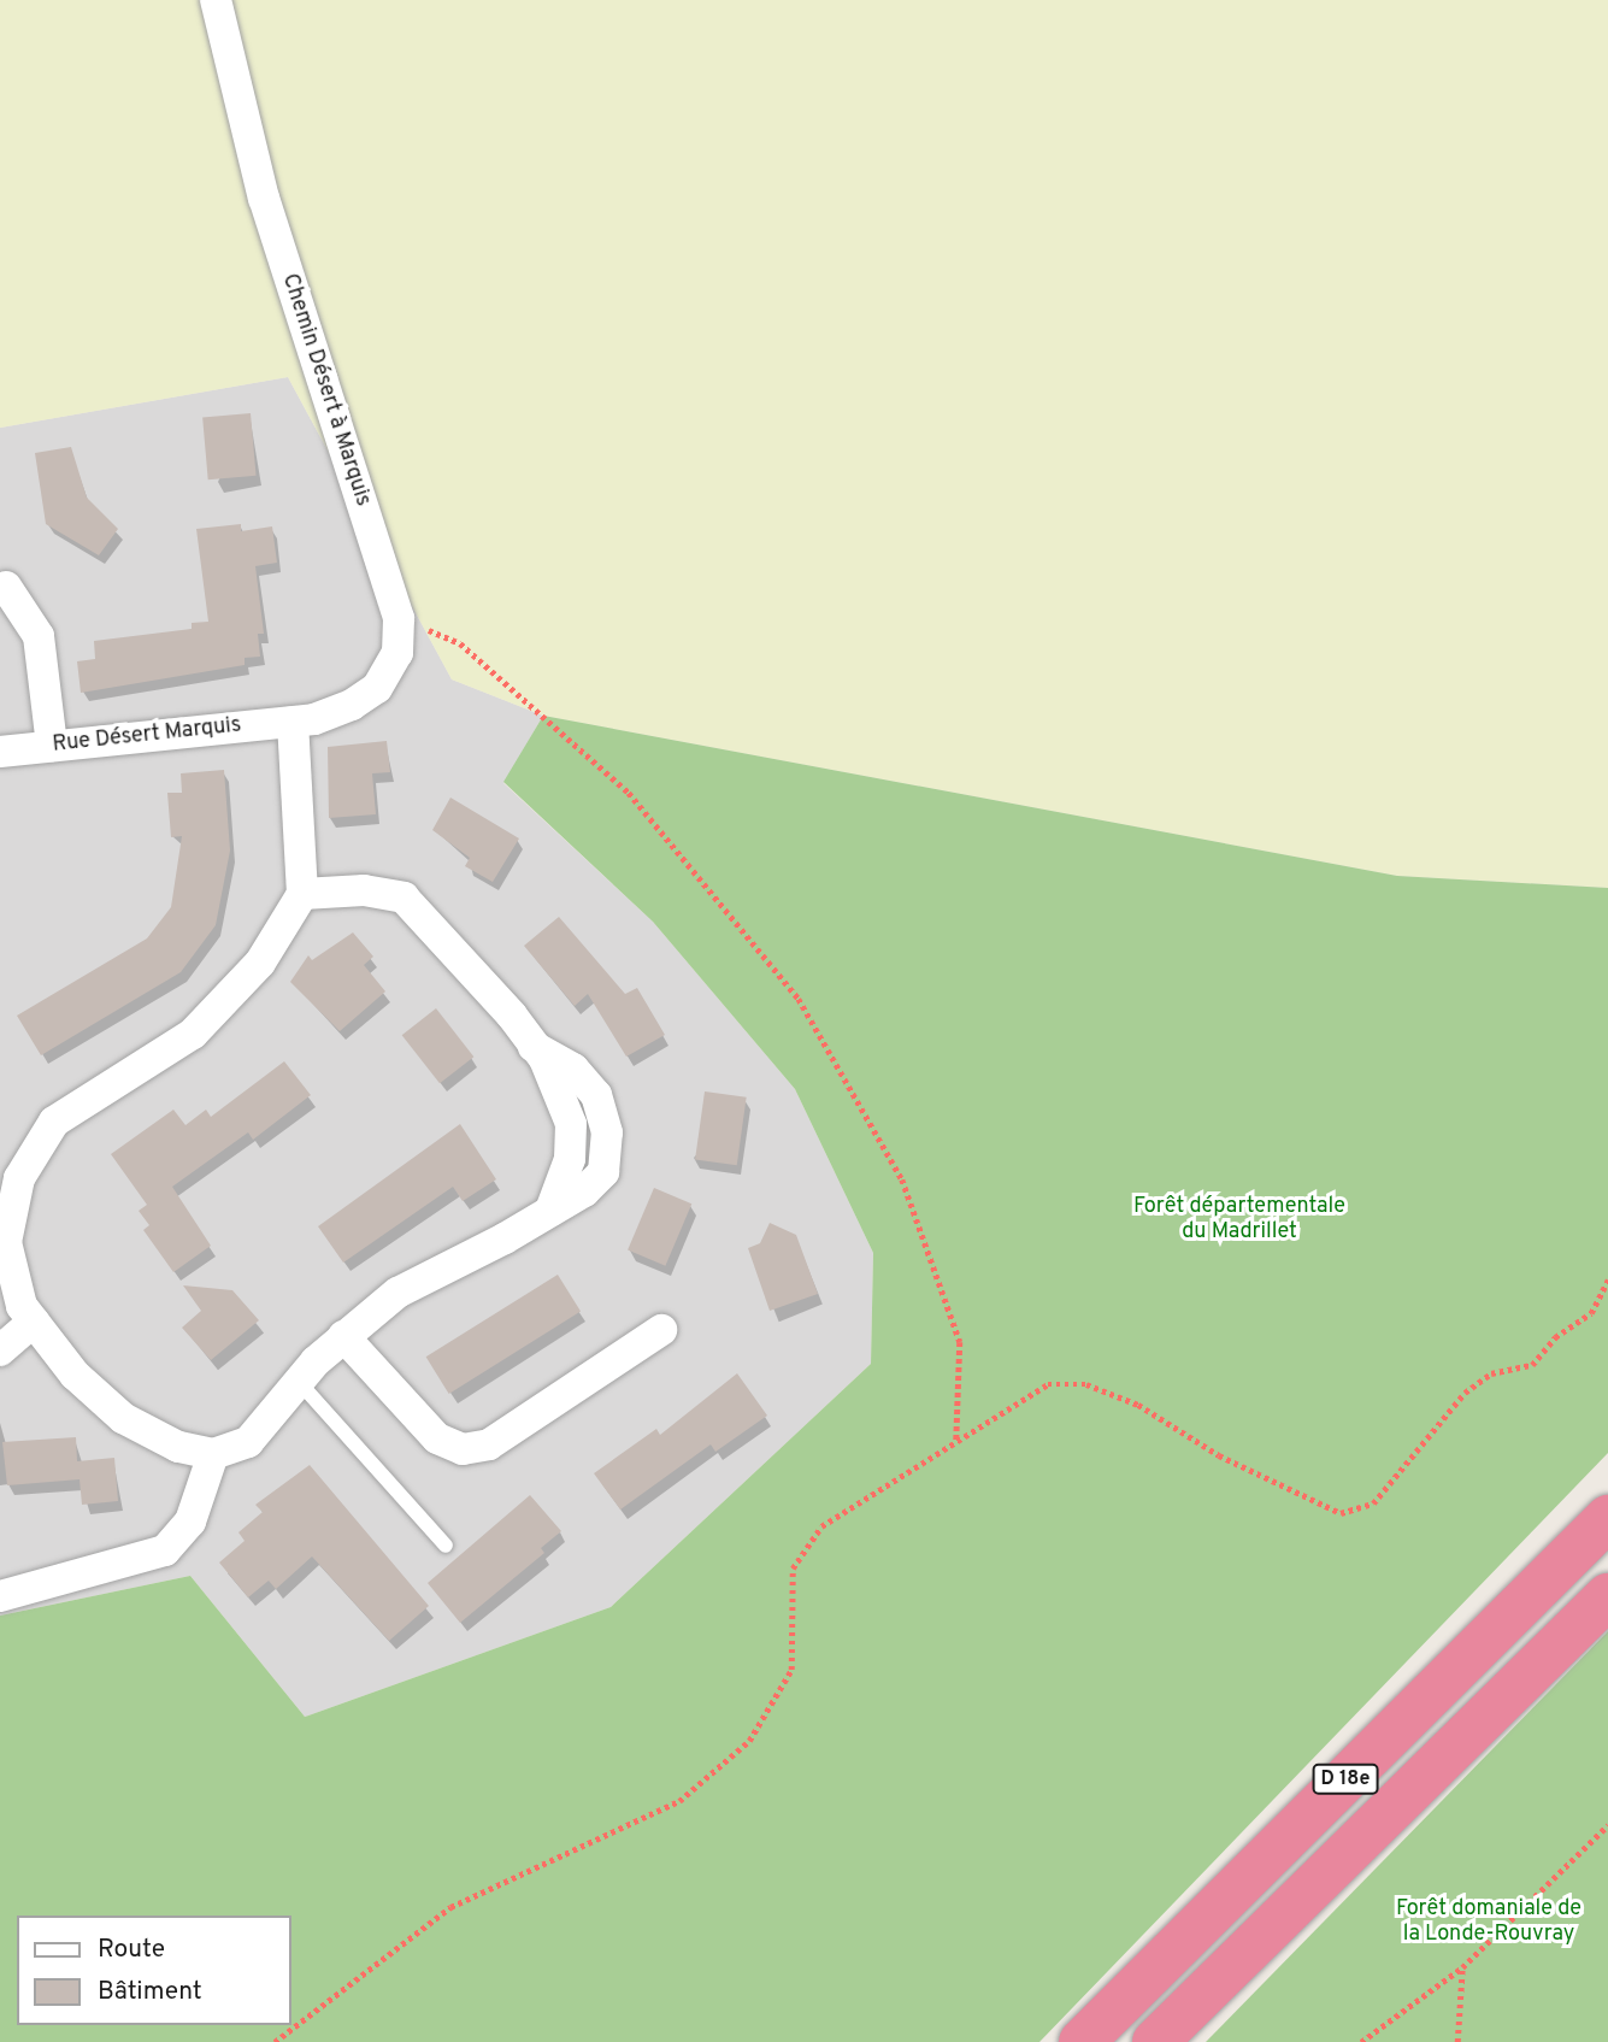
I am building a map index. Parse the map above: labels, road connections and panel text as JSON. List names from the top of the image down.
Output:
{
  "streets": {
    "highway": ["D 18e"],
    "street": ["Chemin Désert à Marquis", "Rue Désert Marquis"]
  },
  "crossings": [
    ["Chemin Désert à Marquis", "Rue Désert Marquis"]
  ],
  "parks": ["Forêt départementale du Madrillet", "Forêt domaniale de la Londe-Rouvray"],
  "legend": ["Route", "Bâtiment"]
}
